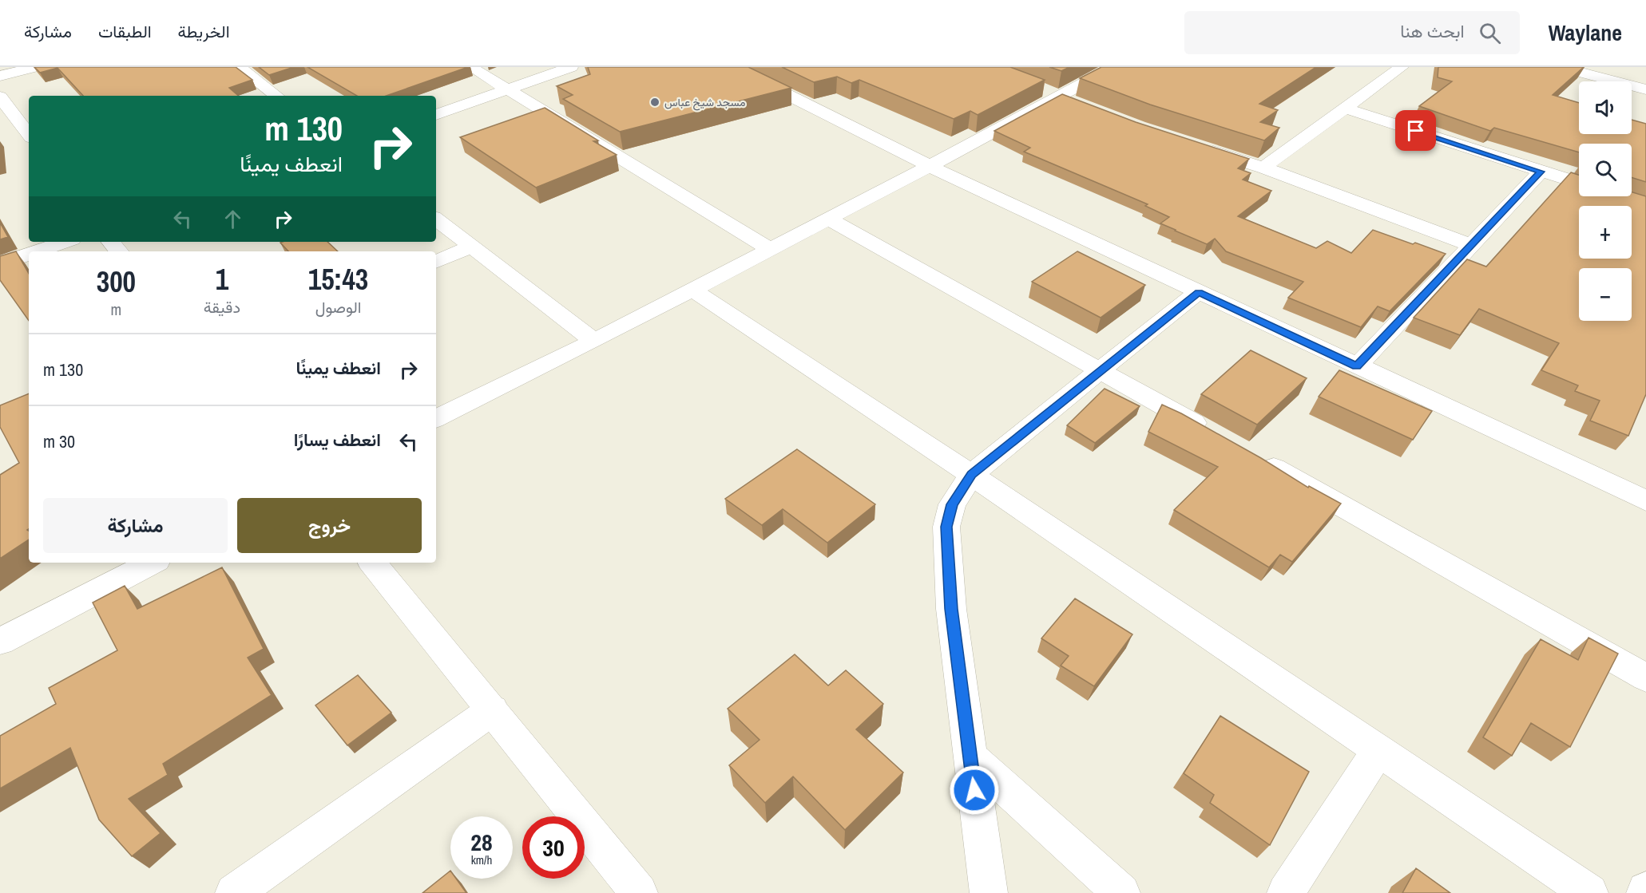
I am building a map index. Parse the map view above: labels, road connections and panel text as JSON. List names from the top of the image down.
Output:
{
  "places": ["مسجد شيخ عباس"],
  "page": {
    "header": "Waylane",
    "search": "ابحث هنا",
    "nav": ["الخريطة", "الطبقات", "مشاركة"],
    "map_buttons": ["+", "−"],
    "turn": ["130 m", "انعطف يمينًا"],
    "eta": [
      "15:43",
      "الوصول",
      "1",
      "دقيقة",
      "300",
      "m"
    ],
    "list": [
      {
        "name": "انعطف يمينًا",
        "value": "130 m"
      },
      {
        "name": "انعطف يسارًا",
        "value": "30 m"
      }
    ],
    "buttons": ["خروج", "مشاركة"],
    "speed": "28 km/h",
    "limit": "30"
  }
}
